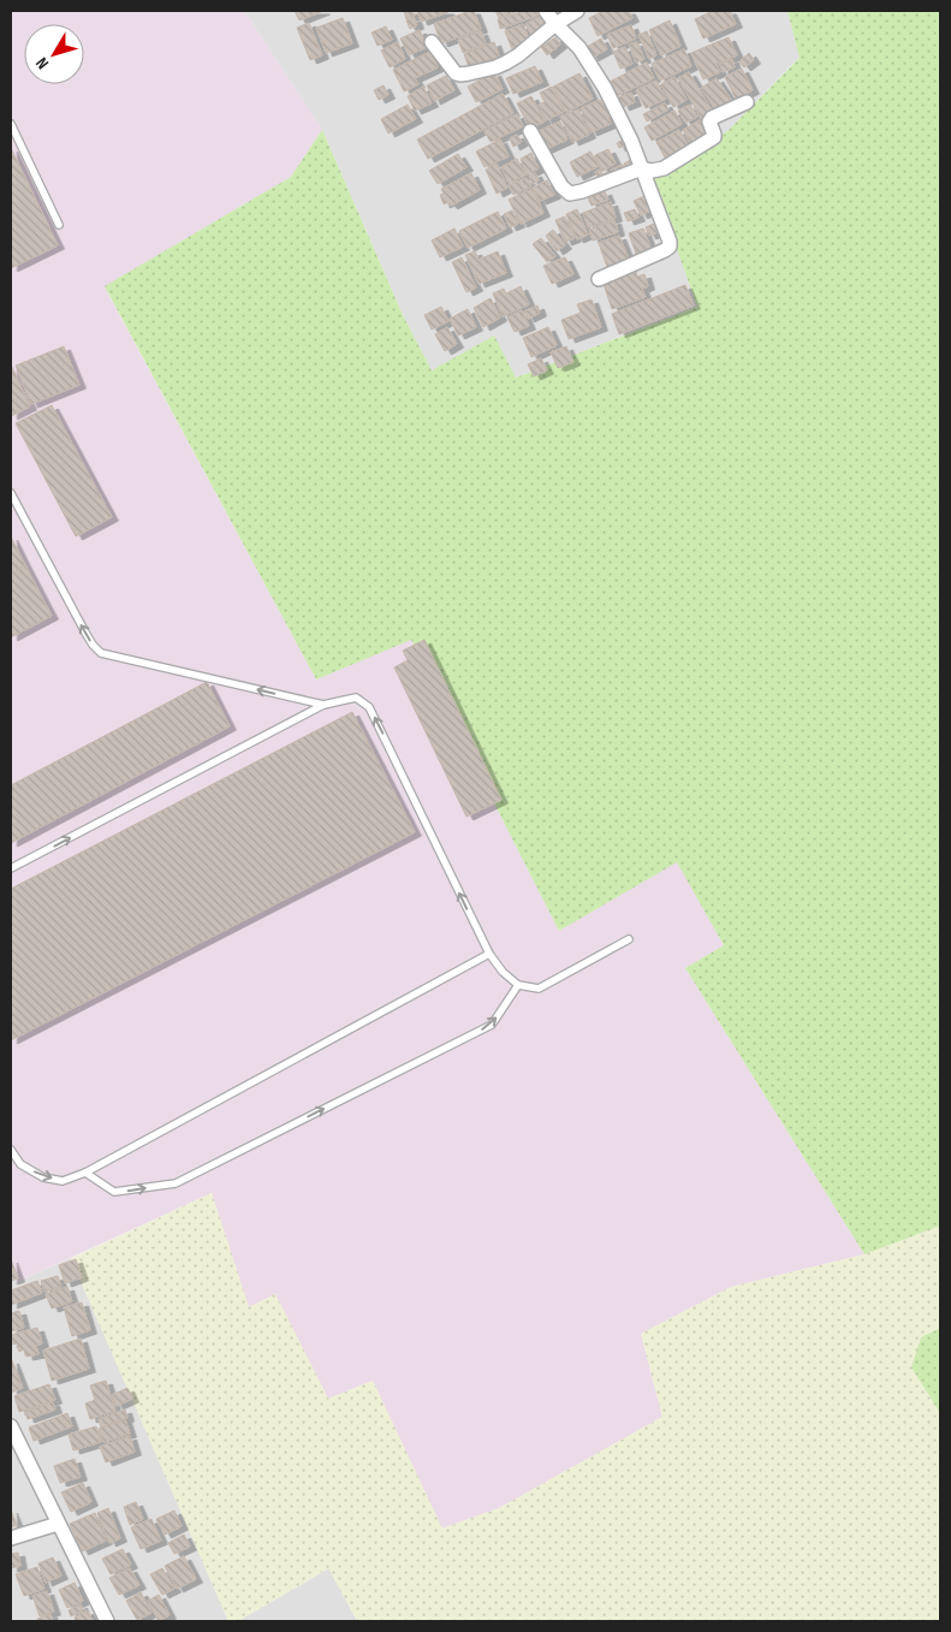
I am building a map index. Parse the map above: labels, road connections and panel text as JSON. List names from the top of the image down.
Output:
{
  "north": "bottom left"
}
